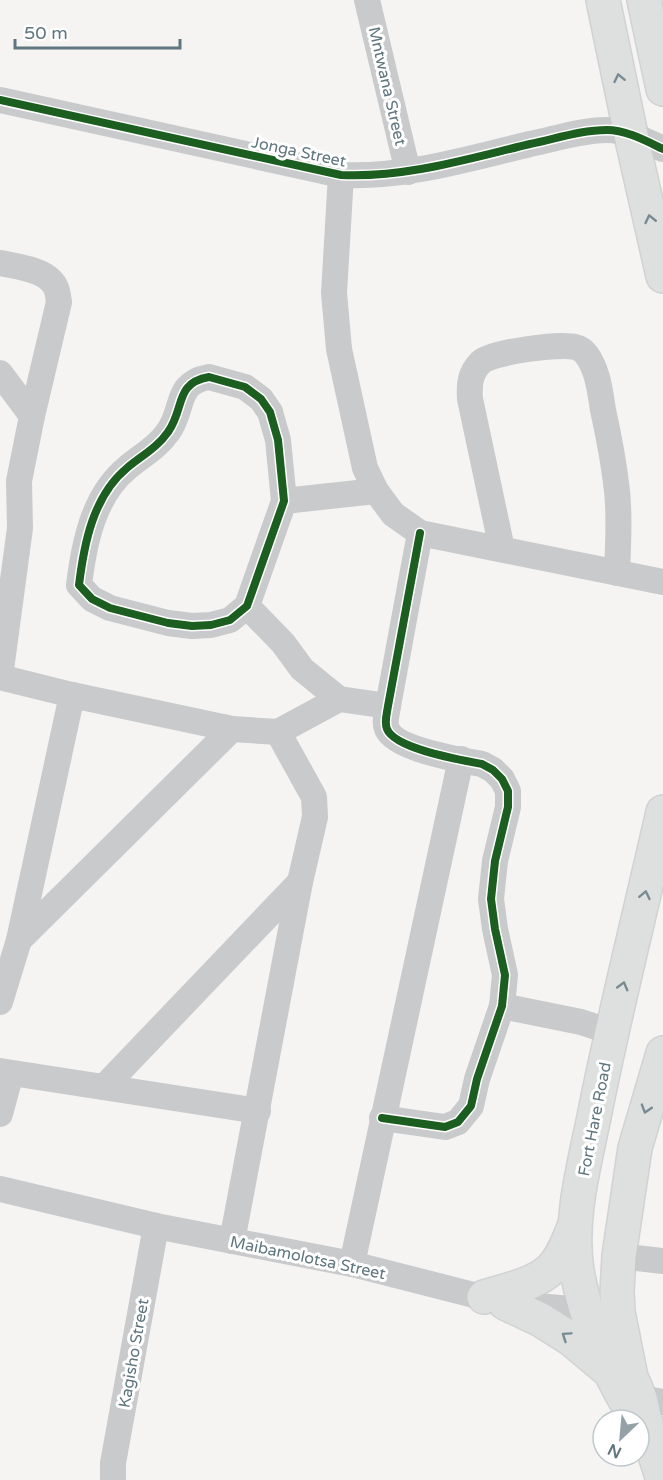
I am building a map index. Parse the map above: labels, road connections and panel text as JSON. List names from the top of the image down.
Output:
{
  "streets": {
    "main road": ["Fort Hare Road"],
    "street": [
      "Mntwana Street",
      "Jonga Street",
      "Maibamolotsa Street",
      "Kagisho Street"
    ]
  },
  "crossings": [
    ["Mntwana Street", "Jonga Street"],
    ["Fort Hare Road", "Maibamolotsa Street"],
    ["Maibamolotsa Street", "Kagisho Street"]
  ],
  "scale_bar": "50 m",
  "north": "bottom left"
}
